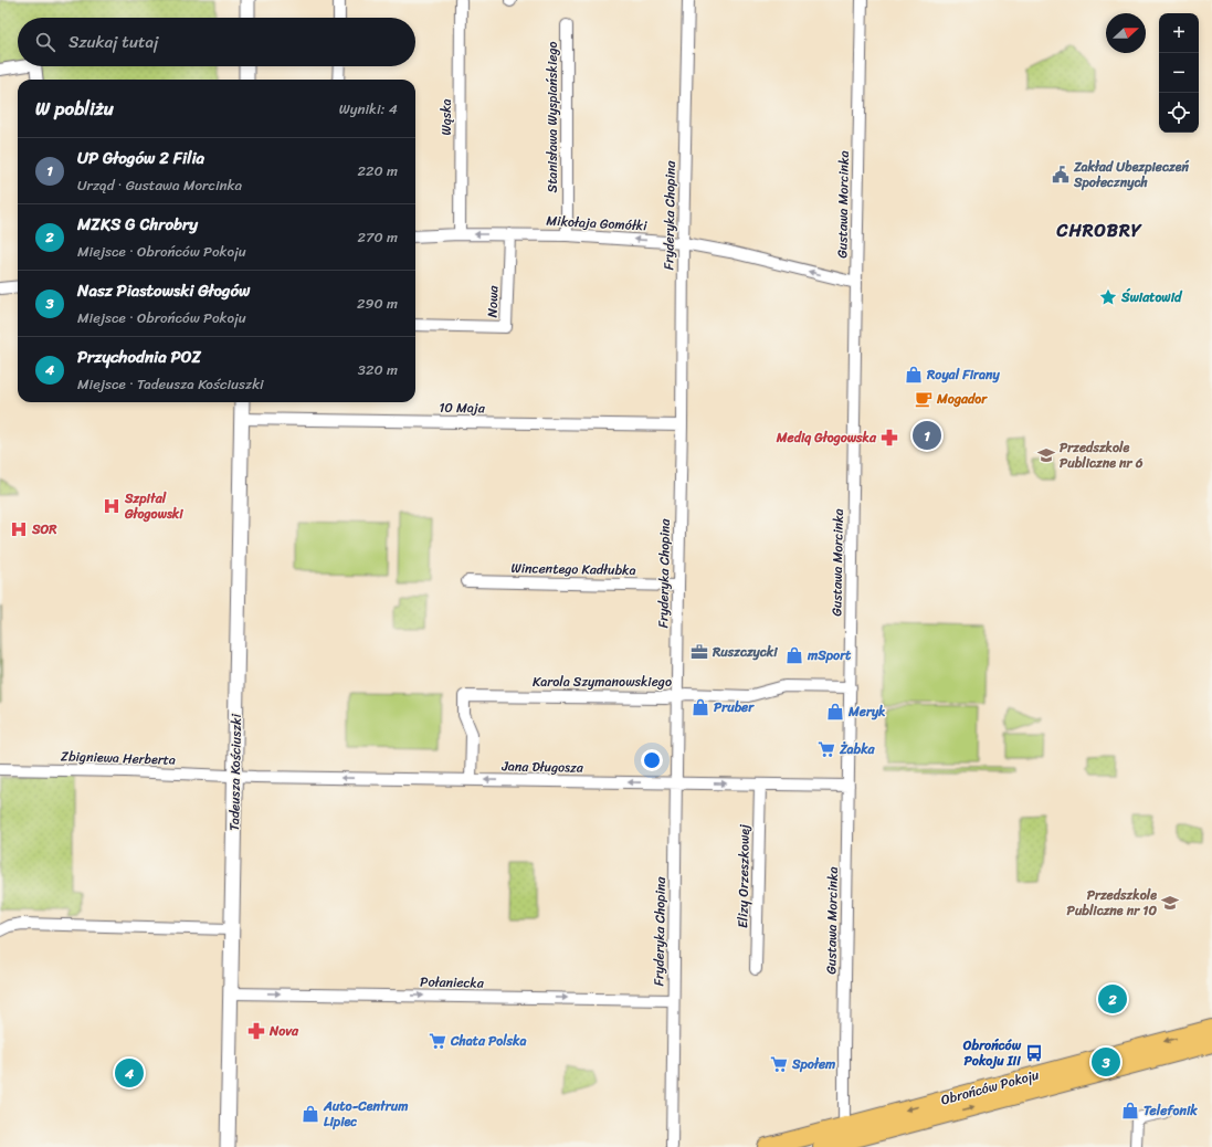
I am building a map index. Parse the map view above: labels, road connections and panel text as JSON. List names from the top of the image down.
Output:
{
  "streets": {
    "main road": ["Obrońców Pokoju"],
    "street": [
      "Wąska",
      "Stanisława Wyspiańskiego",
      "Gustawa Morcinka",
      "Fryderyka Chopina",
      "Mikołaja Gomółki",
      "Nowa",
      "10 Maja",
      "Wincentego Kadłubka",
      "Karola Szymanowskiego",
      "Zbigniewa Herberta",
      "Jana Długosza",
      "Tadeusza Kościuszki",
      "Elizy Orzeszkowej",
      "Połaniecka"
    ]
  },
  "crossings": [
    ["Wąska", "Mikołaja Gomółki"],
    ["Stanisława Wyspiańskiego", "Mikołaja Gomółki"],
    ["Gustawa Morcinka", "Mikołaja Gomółki"],
    ["Gustawa Morcinka", "Karola Szymanowskiego"],
    ["Gustawa Morcinka", "Jana Długosza"],
    ["Gustawa Morcinka", "Obrońców Pokoju"],
    ["Fryderyka Chopina", "Mikołaja Gomółki"],
    ["Fryderyka Chopina", "10 Maja"],
    ["Fryderyka Chopina", "Wincentego Kadłubka"],
    ["Fryderyka Chopina", "Karola Szymanowskiego"],
    ["Fryderyka Chopina", "Jana Długosza"],
    ["Fryderyka Chopina", "Połaniecka"],
    ["Mikołaja Gomółki", "Nowa"],
    ["10 Maja", "Tadeusza Kościuszki"],
    ["Karola Szymanowskiego", "Jana Długosza"],
    ["Zbigniewa Herberta", "Jana Długosza"],
    ["Zbigniewa Herberta", "Tadeusza Kościuszki"],
    ["Jana Długosza", "Tadeusza Kościuszki"],
    ["Jana Długosza", "Elizy Orzeszkowej"],
    ["Tadeusza Kościuszki", "Połaniecka"]
  ],
  "one_way": ["Mikołaja Gomółki", "Połaniecka"],
  "districts": ["CHROBRY"],
  "places": {
    "public building": ["Zakład Ubezpieczeń Społecznych"],
    "place": ["Światowid"],
    "shop": [
      "Royal Firany",
      "mSport",
      "Pruber",
      "Meryk",
      "Telefonik",
      "Auto-Centrum Lipiec"
    ],
    "cafe": ["Mogador"],
    "pharmacy": ["Mediq Głogowska", "Nova"],
    "school or university": ["Przedszkole Publiczne nr 6", "Przedszkole Publiczne nr 10"],
    "hospital": ["Szpital Głogowski", "SOR"],
    "office": ["Ruszczycki"],
    "supermarket": ["Żabka", "Chata Polska", "Społem"],
    "bus stop": ["Obrońców Pokoju III"]
  },
  "north": "right",
  "page": {
    "map_buttons": ["+", "−"],
    "search": "Szukaj tutaj",
    "heading": ["W pobliżu", "Wyniki: 4"],
    "list": [
      {
        "mark": "1",
        "name": "UP Głogów 2 Filia",
        "note": "Urząd · Gustawa Morcinka",
        "value": "220 m"
      },
      {
        "mark": "2",
        "name": "MZKS G Chrobry",
        "note": "Miejsce · Obrońców Pokoju",
        "value": "270 m"
      },
      {
        "mark": "3",
        "name": "Nasz Piastowski Głogów",
        "note": "Miejsce · Obrońców Pokoju",
        "value": "290 m"
      },
      {
        "mark": "4",
        "name": "Przychodnia POZ",
        "note": "Miejsce · Tadeusza Kościuszki",
        "value": "320 m"
      }
    ],
    "pins": [
      "1",
      "2",
      "3",
      "4"
    ]
  }
}
